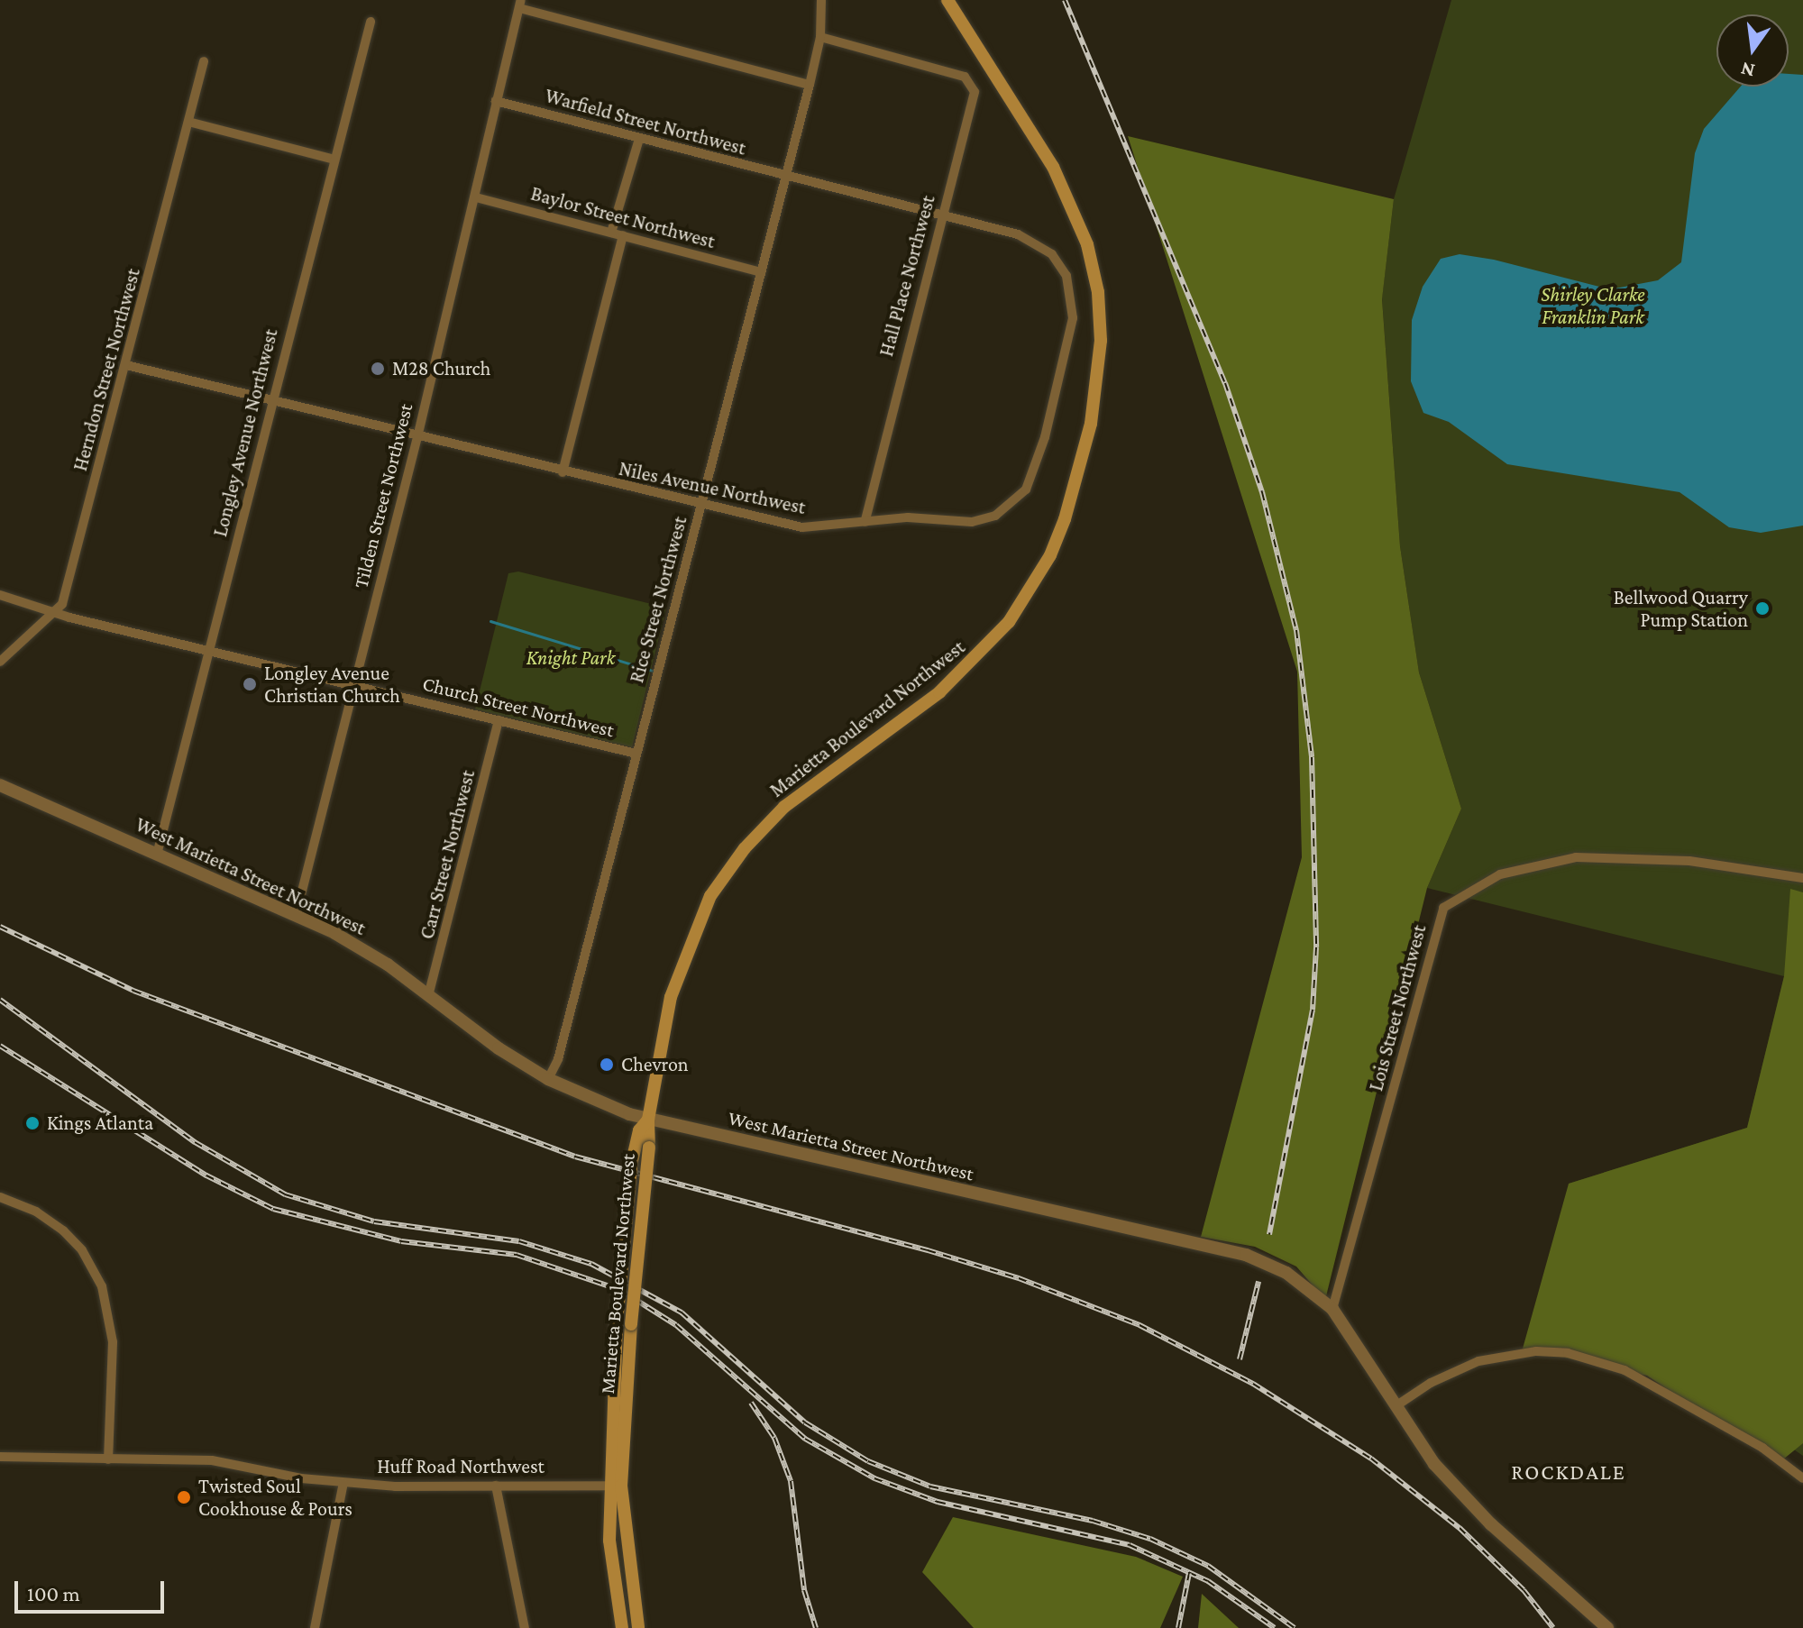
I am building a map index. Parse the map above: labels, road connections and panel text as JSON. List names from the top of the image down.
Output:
{
  "streets": {
    "main road": ["Marietta Boulevard Northwest"],
    "street": [
      "Warfield Street Northwest",
      "Baylor Street Northwest",
      "Hall Place Northwest",
      "Herndon Street Northwest",
      "Longley Avenue Northwest",
      "Niles Avenue Northwest",
      "Tilden Street Northwest",
      "Rice Street Northwest",
      "Church Street Northwest",
      "Carr Street Northwest",
      "West Marietta Street Northwest",
      "Lois Street Northwest",
      "Huff Road Northwest"
    ]
  },
  "crossings": [
    ["Warfield Street Northwest", "Niles Avenue Northwest"],
    ["Warfield Street Northwest", "Tilden Street Northwest"],
    ["Warfield Street Northwest", "Rice Street Northwest"],
    ["Baylor Street Northwest", "Tilden Street Northwest"],
    ["Baylor Street Northwest", "Rice Street Northwest"],
    ["Hall Place Northwest", "Niles Avenue Northwest"],
    ["Hall Place Northwest", "Rice Street Northwest"],
    ["Herndon Street Northwest", "Niles Avenue Northwest"],
    ["Herndon Street Northwest", "Church Street Northwest"],
    ["Longley Avenue Northwest", "Niles Avenue Northwest"],
    ["Longley Avenue Northwest", "Church Street Northwest"],
    ["Longley Avenue Northwest", "West Marietta Street Northwest"],
    ["Niles Avenue Northwest", "Tilden Street Northwest"],
    ["Niles Avenue Northwest", "Rice Street Northwest"],
    ["Tilden Street Northwest", "Church Street Northwest"],
    ["Tilden Street Northwest", "West Marietta Street Northwest"],
    ["Rice Street Northwest", "Church Street Northwest"],
    ["Rice Street Northwest", "West Marietta Street Northwest"],
    ["Church Street Northwest", "Carr Street Northwest"],
    ["Marietta Boulevard Northwest", "West Marietta Street Northwest"],
    ["Marietta Boulevard Northwest", "Huff Road Northwest"],
    ["Carr Street Northwest", "West Marietta Street Northwest"],
    ["West Marietta Street Northwest", "Lois Street Northwest"]
  ],
  "districts": ["ROCKDALE"],
  "parks": ["Shirley Clarke Franklin Park", "Knight Park"],
  "places": [
    "M28 Church",
    "Bellwood Quarry Pump Station",
    "Longley Avenue Christian Church",
    "Chevron",
    "Kings Atlanta",
    "Twisted Soul Cookhouse & Pours"
  ],
  "scale_bar": "100 m",
  "north": "bottom"
}
